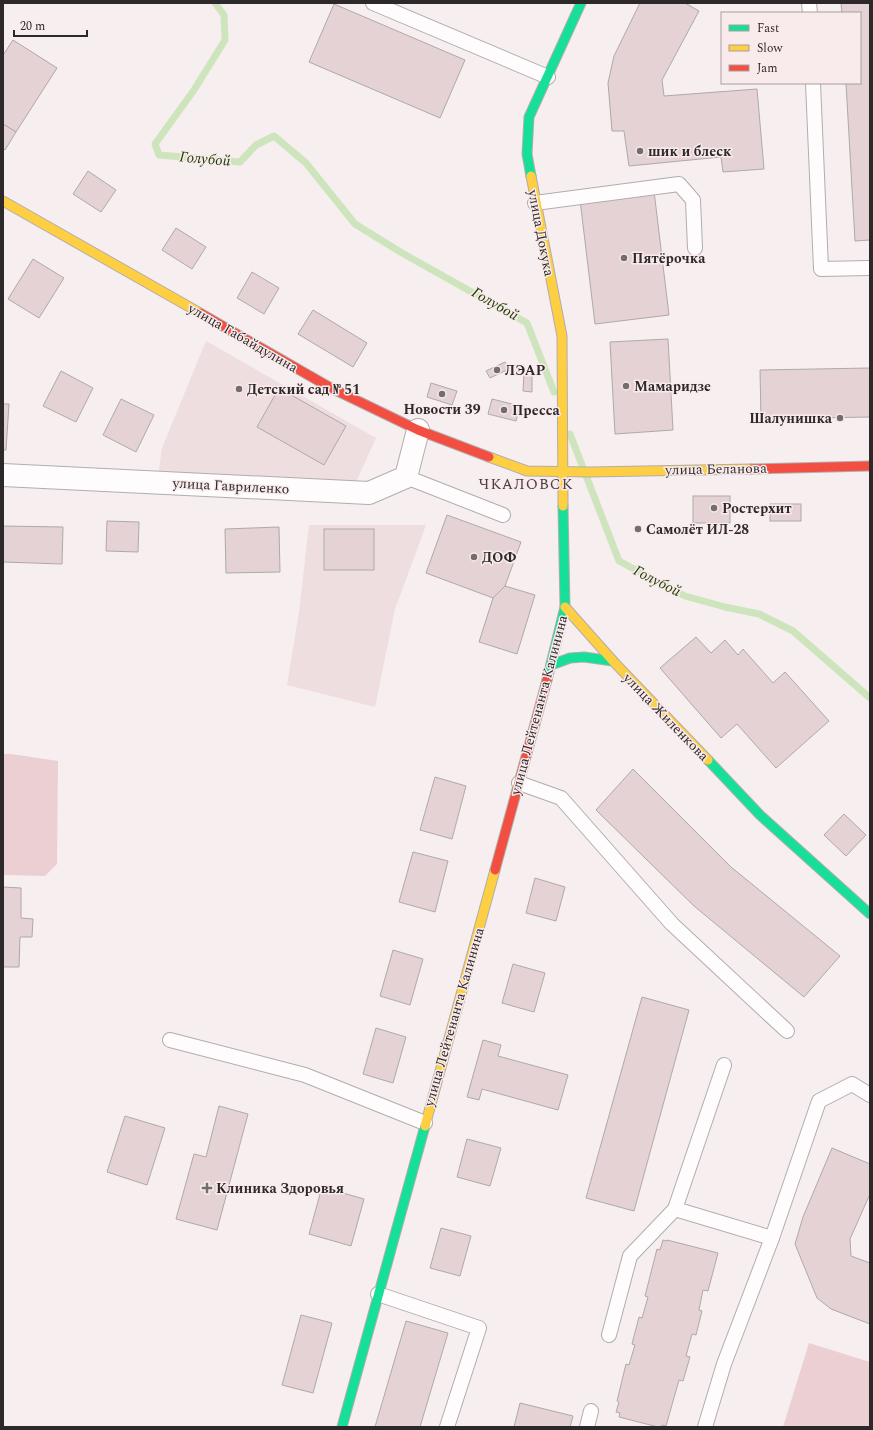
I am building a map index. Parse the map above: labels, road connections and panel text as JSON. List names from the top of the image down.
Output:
{
  "streets": {
    "main road": [
      "улица Докука",
      "улица Габайдулина",
      "улица Беланова",
      "улица Лейтенанта Калинина",
      "улица Жиленкова"
    ],
    "street": ["улица Гавриленко"]
  },
  "crossings": [
    ["улица Докука", "улица Габайдулина"],
    ["улица Докука", "улица Беланова"],
    ["улица Габайдулина", "улица Беланова"],
    ["улица Лейтенанта Калинина", "улица Жиленкова"]
  ],
  "districts": ["ЧКАЛОВСК"],
  "water": ["Голубой"],
  "places": {
    "other": [
      "шик и блеск",
      "Пятёрочка",
      "ЛЭАР",
      "Мамаридзе",
      "Детский сад № 51",
      "Новости 39",
      "Пресса",
      "Шалунишка",
      "Ростерхит",
      "Самолёт ИЛ-28",
      "ДОФ"
    ],
    "health": ["Клиника Здоровья"]
  },
  "legend": ["Fast", "Slow", "Jam"],
  "scale_bar": "20 m"
}
